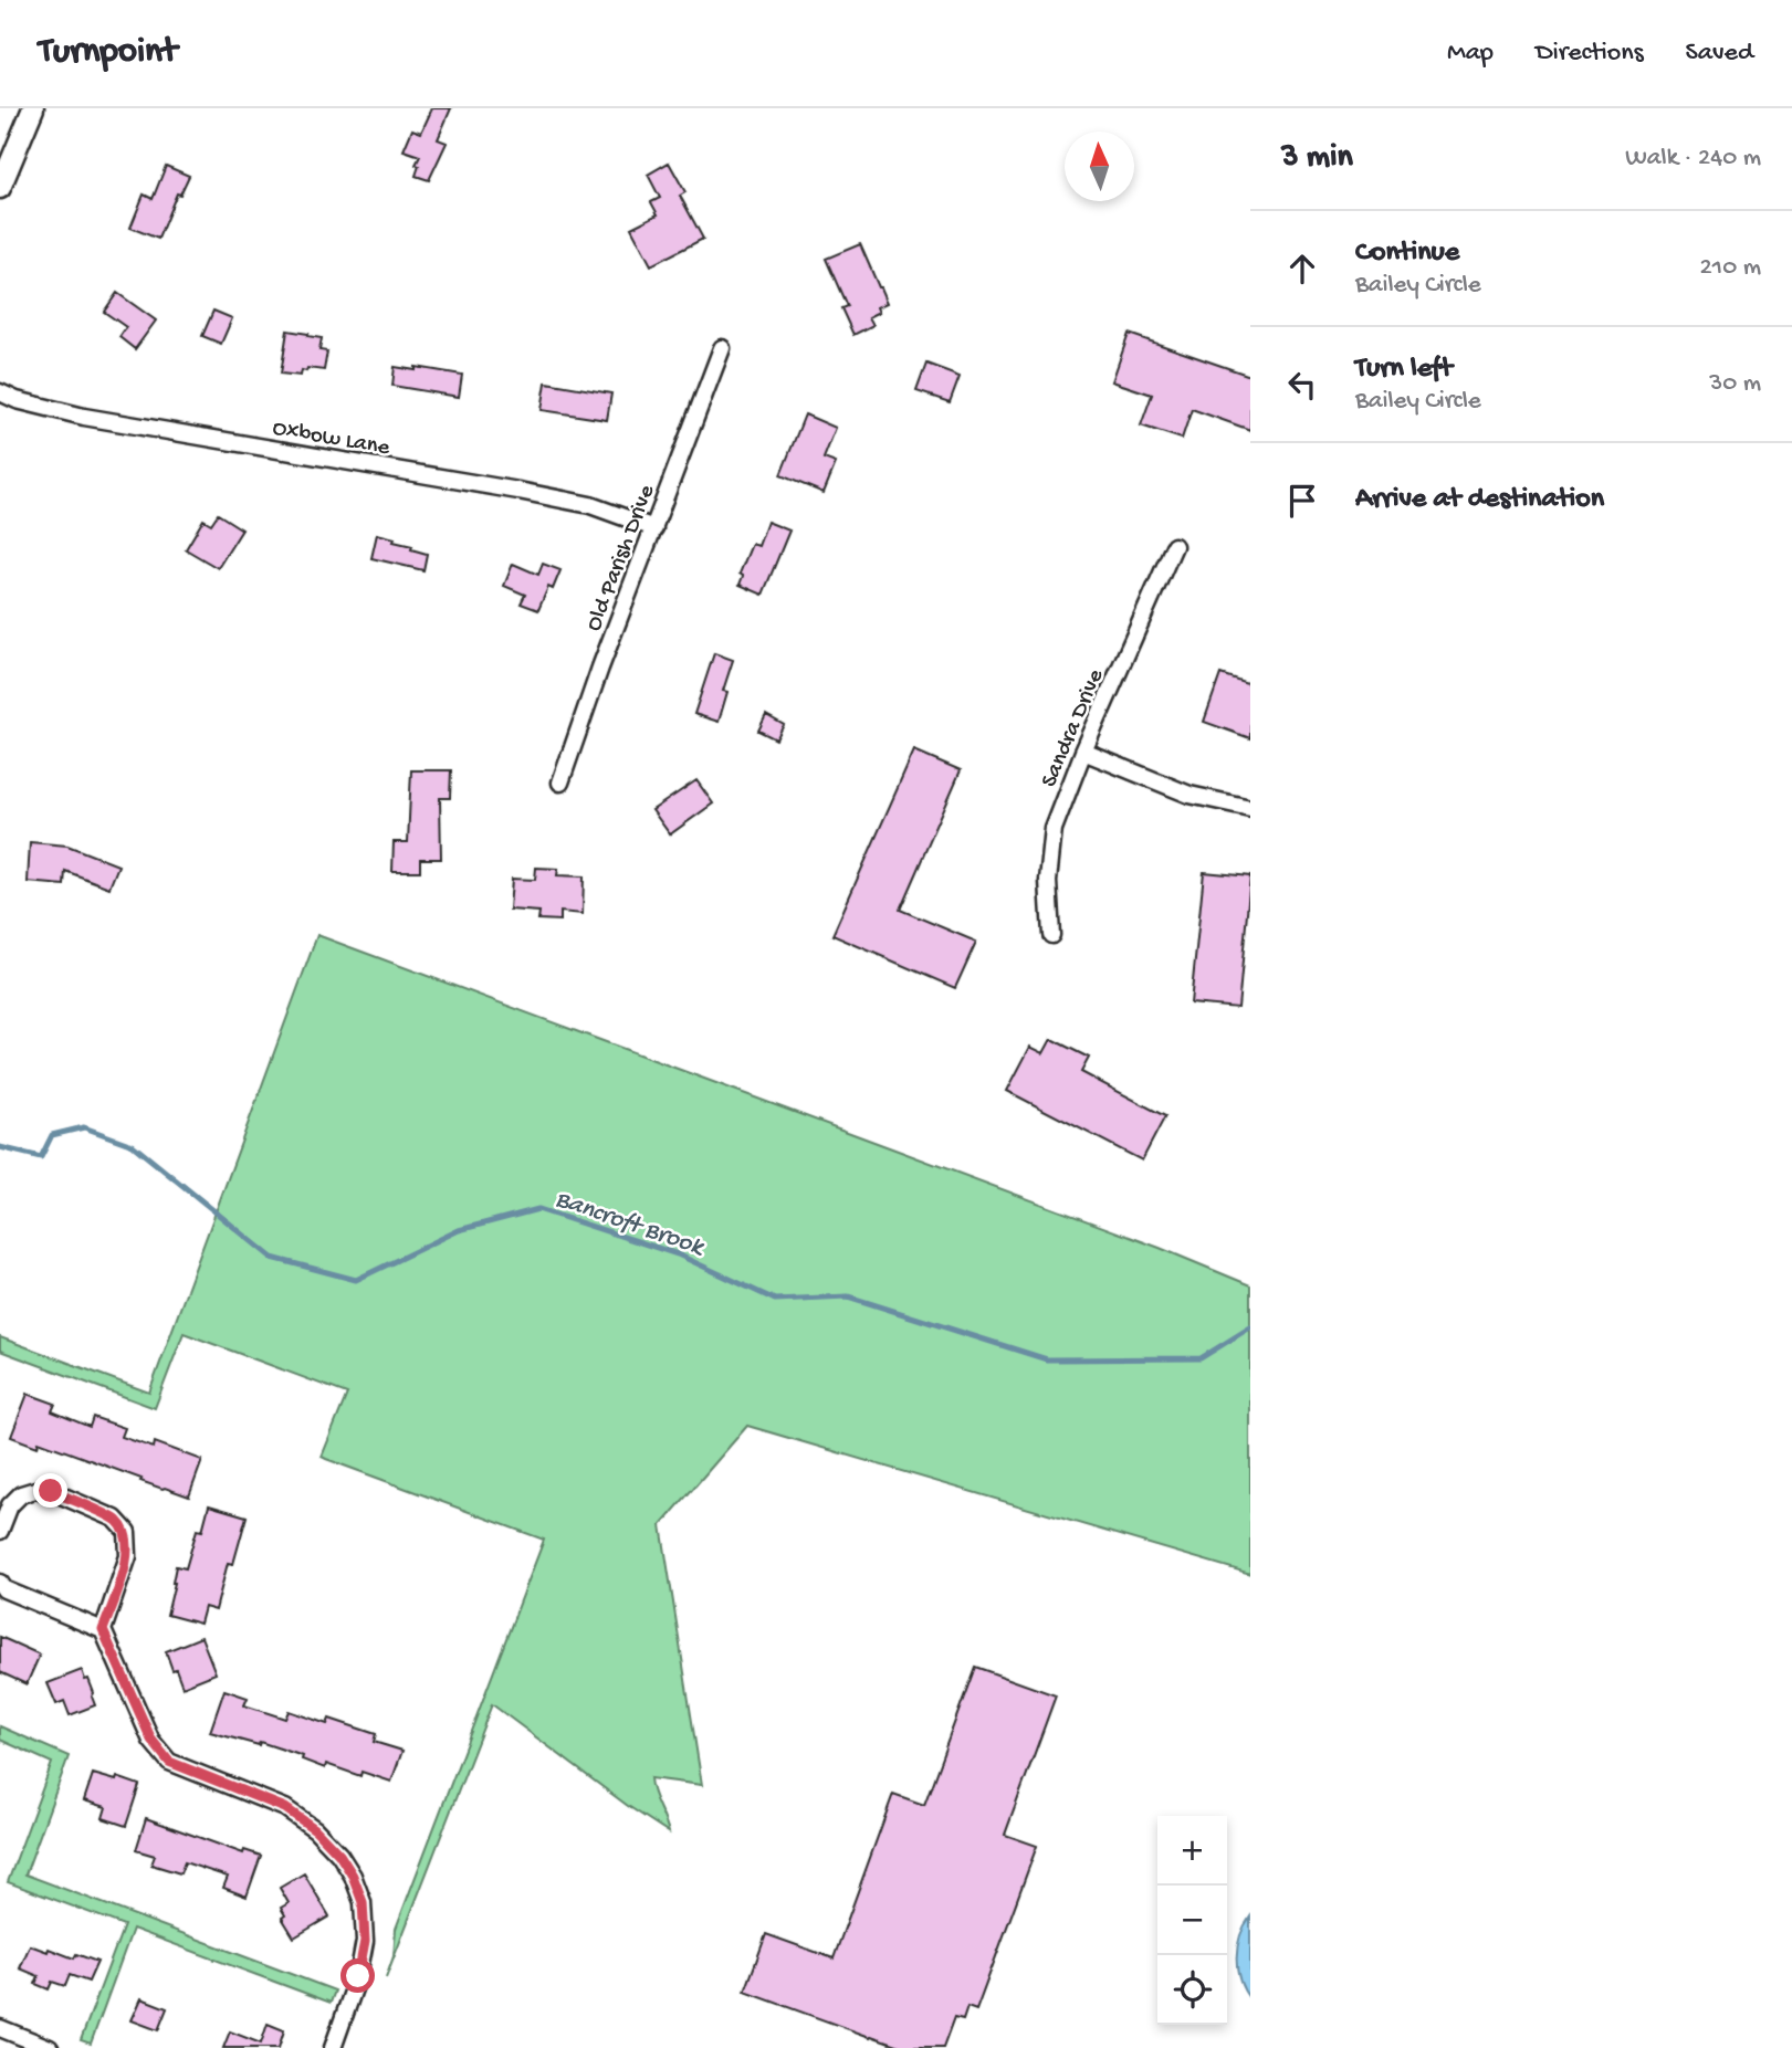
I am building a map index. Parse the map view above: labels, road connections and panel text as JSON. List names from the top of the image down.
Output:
{
  "streets": {
    "street": ["Oxbow Lane", "Old Parish Drive", "Sandra Drive"]
  },
  "crossings": [
    ["Oxbow Lane", "Old Parish Drive"]
  ],
  "water": ["Bancroft Brook"],
  "north": "top",
  "page": {
    "header": "Turnpoint",
    "nav": ["Map", "Directions", "Saved"],
    "heading": ["3 min", "Walk · 240 m"],
    "list": [
      ["Continue", "Bailey Circle", "210 m"],
      ["Turn left", "Bailey Circle", "30 m"],
      "Arrive at destination"
    ],
    "map_buttons": ["+", "−"]
  }
}
